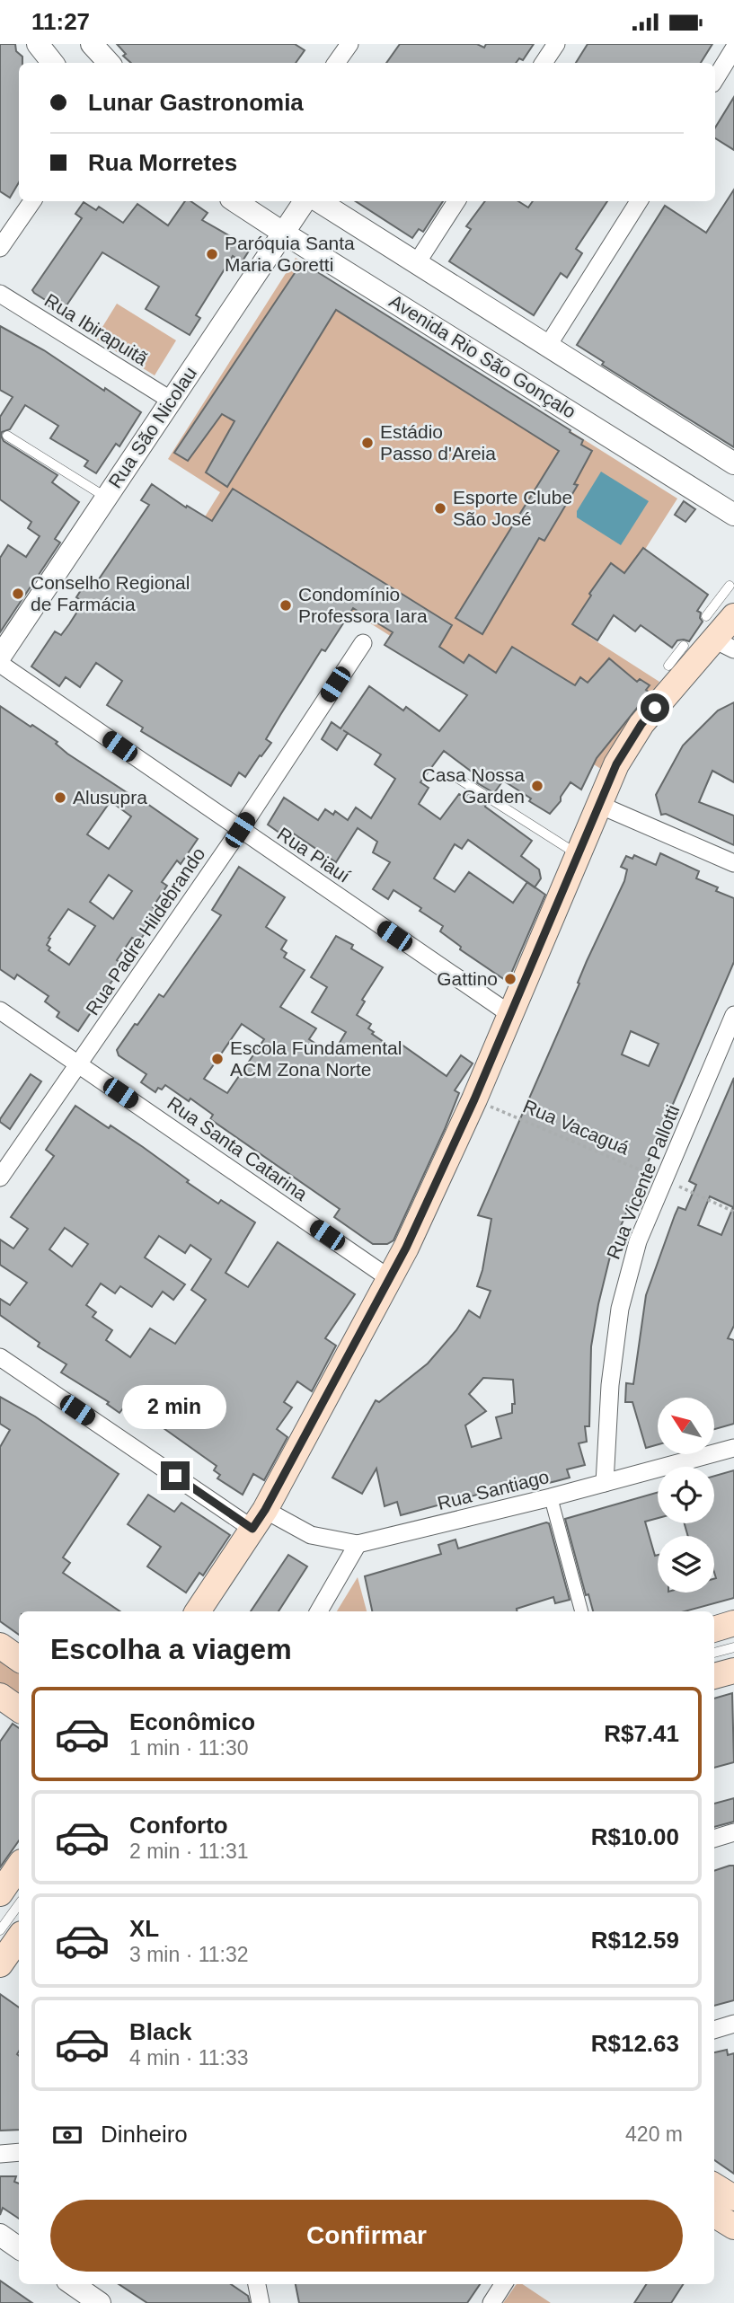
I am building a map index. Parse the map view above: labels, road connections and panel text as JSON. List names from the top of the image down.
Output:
{
  "streets": {
    "street": [
      "Rua Ibirapuitã",
      "Avenida Rio São Gonçalo",
      "Rua São Nicolau",
      "Rua Piauí",
      "Rua Padre Hildebrando",
      "Rua Santa Catarina",
      "Rua Vicente Pallotti",
      "Rua Santiago"
    ],
    "path": ["Rua Vacaguá"]
  },
  "crossings": [
    ["Rua Ibirapuitã", "Rua São Nicolau"],
    ["Avenida Rio São Gonçalo", "Rua São Nicolau"],
    ["Rua Piauí", "Rua Padre Hildebrando"],
    ["Rua Padre Hildebrando", "Rua Santa Catarina"],
    ["Rua Vacaguá", "Rua Vicente Pallotti"],
    ["Rua Vicente Pallotti", "Rua Santiago"]
  ],
  "places": [
    "Paróquia Santa Maria Goretti",
    "Estádio Passo d'Areia",
    "Esporte Clube São José",
    "Conselho Regional de Farmácia",
    "Condomínio Professora Iara",
    "Casa Nossa Garden",
    "Alusupra",
    "Gattino",
    "Escola Fundamental ACM Zona Norte"
  ],
  "north": "top left",
  "page": {
    "status": "11:27",
    "banner": ["Lunar Gastronomia", "Rua Morretes"],
    "bubble": "2 min",
    "heading": "Escolha a viagem",
    "list": [
      {
        "name": "Econômico",
        "note": "1 min · 11:30",
        "value": "R$7.41"
      },
      {
        "name": "Conforto",
        "note": "2 min · 11:31",
        "value": "R$10.00"
      },
      {
        "name": "XL",
        "note": "3 min · 11:32",
        "value": "R$12.59"
      },
      {
        "name": "Black",
        "note": "4 min · 11:33",
        "value": "R$12.63"
      }
    ],
    "pay": ["Dinheiro", "420 m"],
    "buttons": "Confirmar"
  }
}
